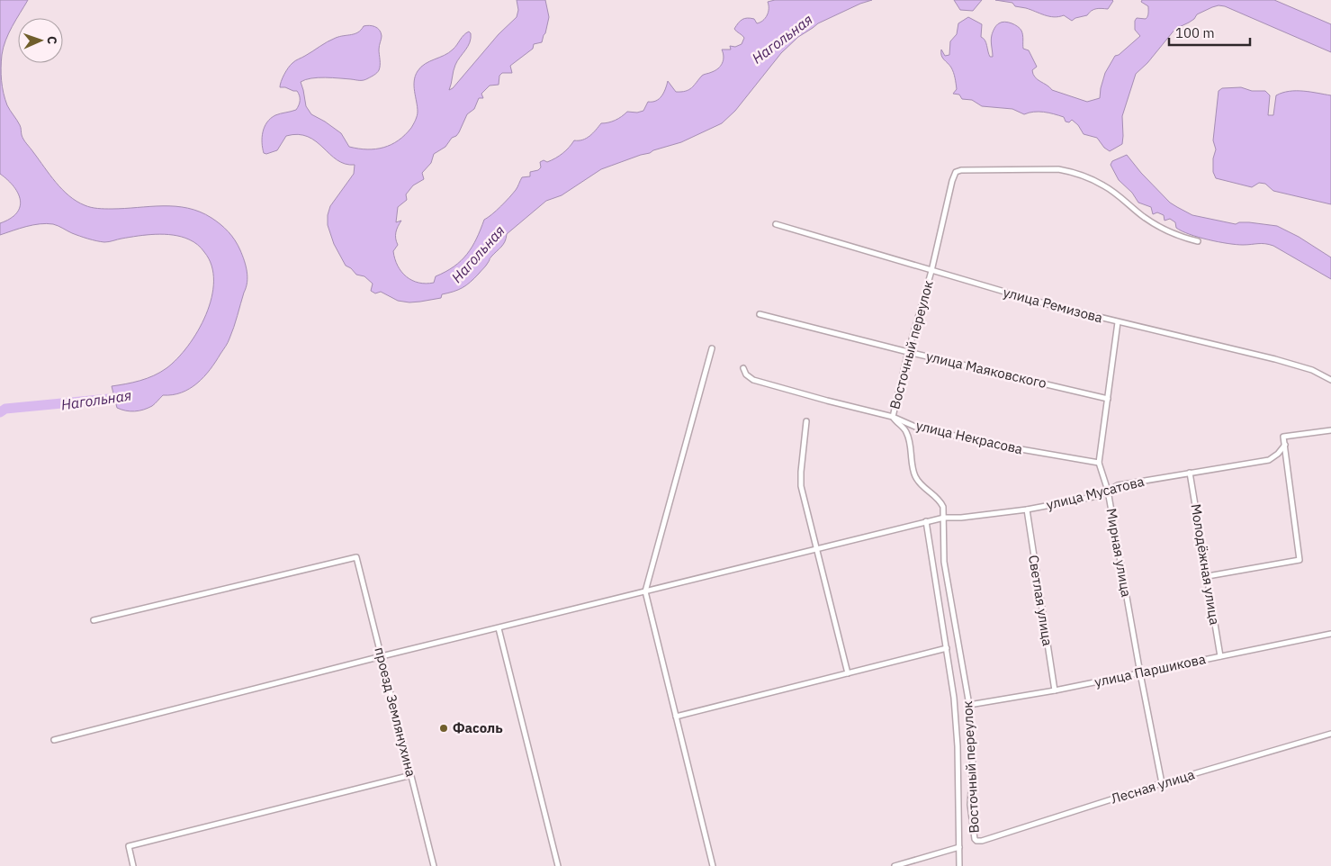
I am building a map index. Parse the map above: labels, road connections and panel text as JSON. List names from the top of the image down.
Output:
{
  "streets": {
    "street": [
      "улица Ремизова",
      "Восточный переулок",
      "улица Маяковского",
      "улица Некрасова",
      "улица Мусатова",
      "Мирная улица",
      "Молодёжная улица",
      "Светлая улица",
      "улица Паршикова",
      "проезд Землянухина",
      "Лесная улица"
    ]
  },
  "crossings": [
    ["улица Ремизова", "Восточный переулок"],
    ["улица Ремизова", "Мирная улица"],
    ["Восточный переулок", "улица Маяковского"],
    ["Восточный переулок", "улица Некрасова"],
    ["Восточный переулок", "улица Мусатова"],
    ["Восточный переулок", "улица Паршикова"],
    ["Восточный переулок", "Лесная улица"],
    ["улица Маяковского", "Мирная улица"],
    ["улица Некрасова", "Мирная улица"],
    ["улица Мусатова", "Мирная улица"],
    ["улица Мусатова", "Молодёжная улица"],
    ["улица Мусатова", "Светлая улица"],
    ["улица Мусатова", "проезд Землянухина"],
    ["Мирная улица", "улица Паршикова"],
    ["Мирная улица", "Лесная улица"],
    ["Молодёжная улица", "улица Паршикова"],
    ["Светлая улица", "улица Паршикова"]
  ],
  "water": ["Нагольная"],
  "places": ["Фасоль"],
  "scale_bar": "100 m",
  "north": "right"
}
